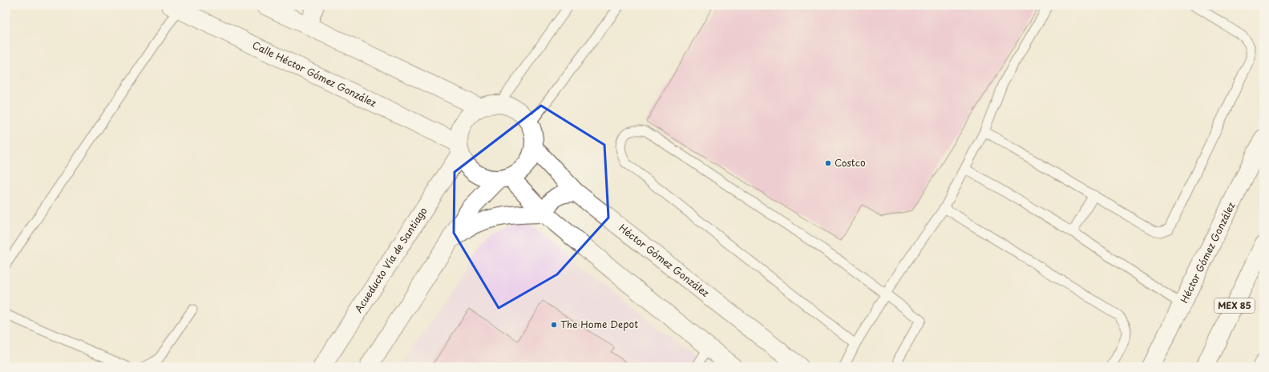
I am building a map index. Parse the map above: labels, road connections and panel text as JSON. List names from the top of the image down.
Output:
{
  "streets": {
    "main road": [
      "Calle Héctor Gómez González",
      "Héctor Gómez González",
      "Acueducto Vía de Santiago",
      "MEX 85"
    ]
  },
  "crossings": [
    ["Calle Héctor Gómez González", "Héctor Gómez González"],
    ["Calle Héctor Gómez González", "Acueducto Vía de Santiago"],
    ["Héctor Gómez González", "Acueducto Vía de Santiago"]
  ],
  "places": ["Costco", "The Home Depot"]
}
